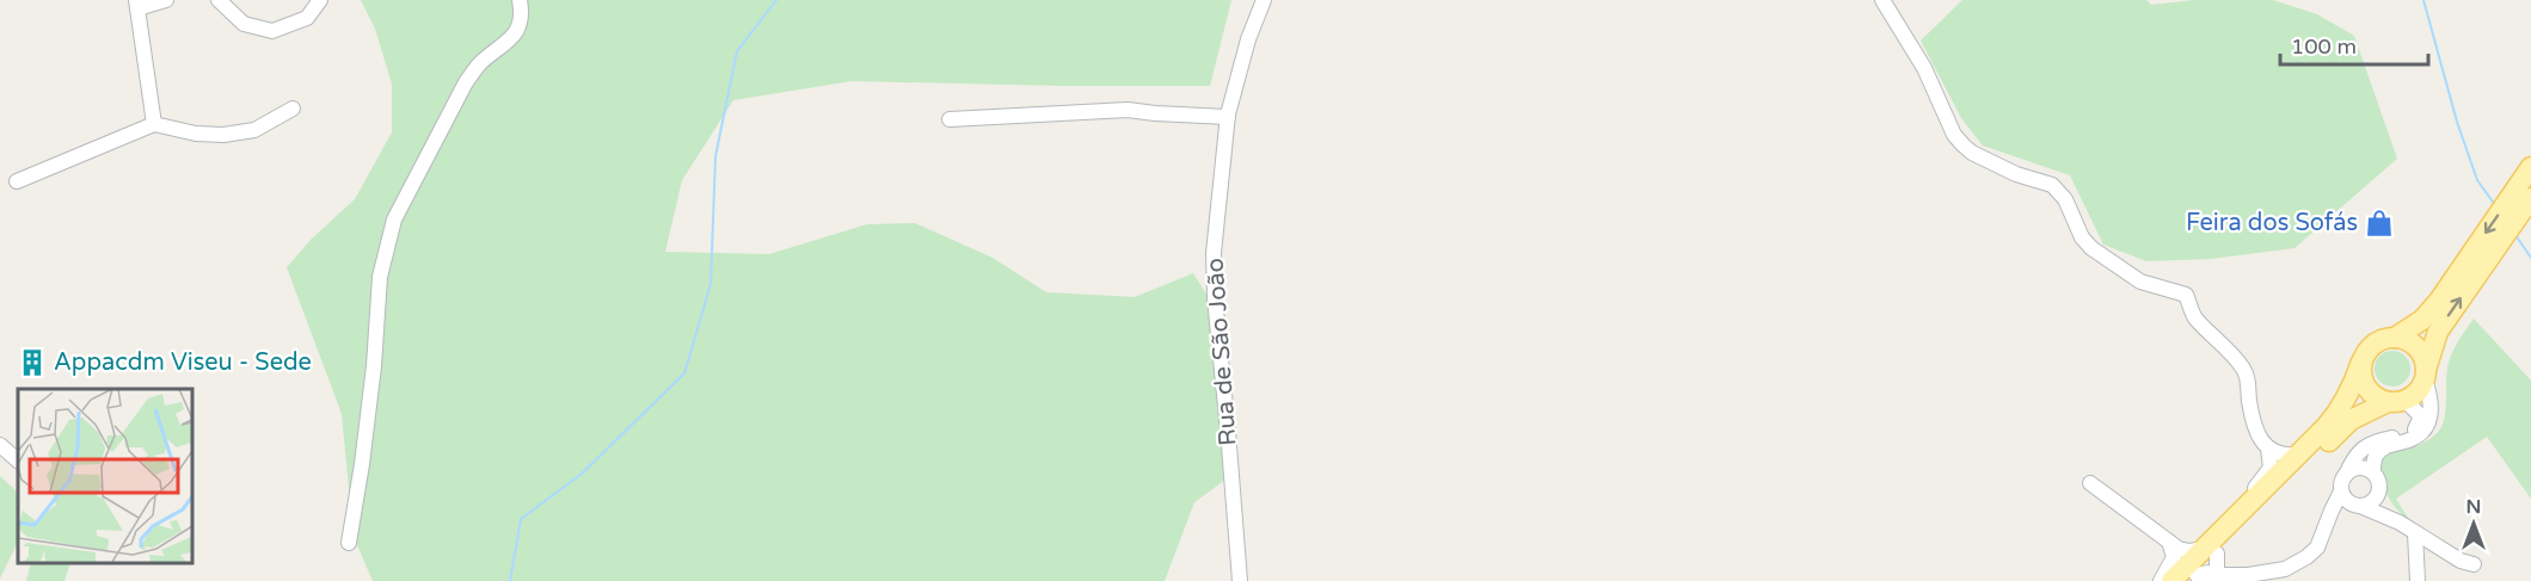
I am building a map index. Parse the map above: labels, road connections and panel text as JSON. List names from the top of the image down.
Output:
{
  "streets": {
    "street": ["Rua de São João"]
  },
  "places": {
    "shop": ["Feira dos Sofás"],
    "building": ["Appacdm Viseu - Sede"]
  },
  "scale_bar": "100 m",
  "north": "top"
}
